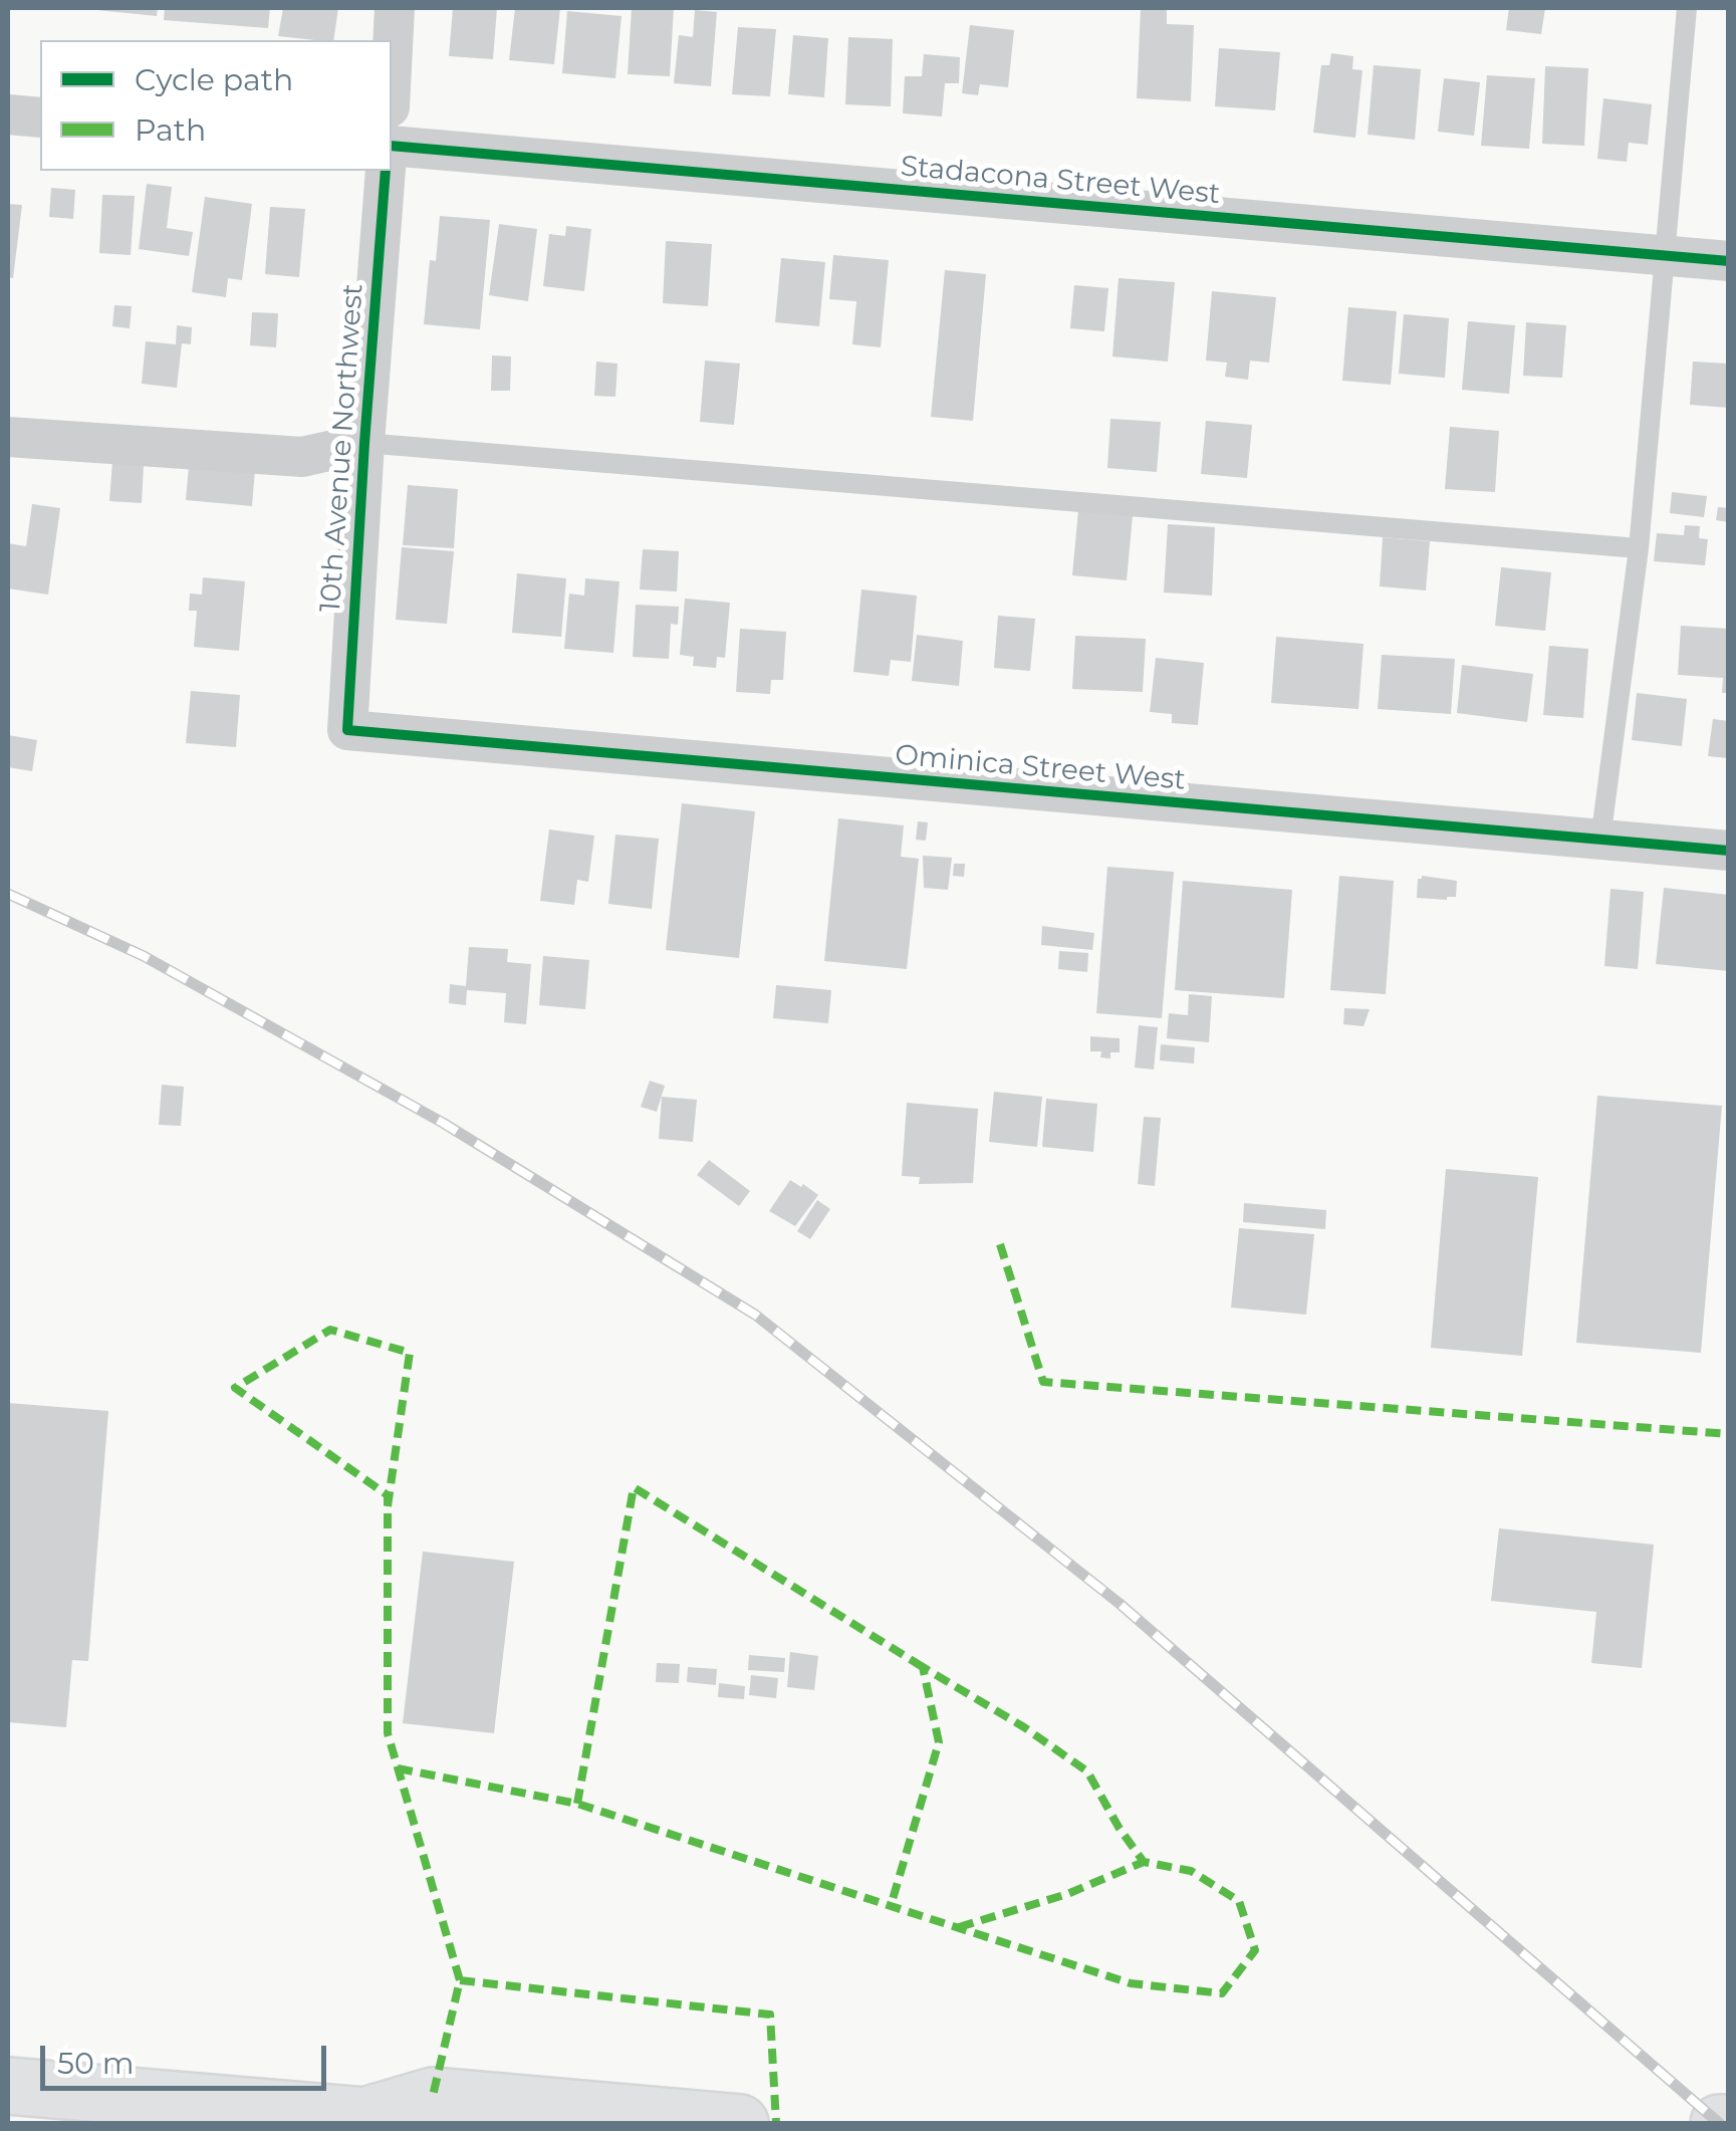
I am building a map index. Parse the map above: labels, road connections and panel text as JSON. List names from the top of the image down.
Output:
{
  "streets": {
    "street": ["Stadacona Street West", "10th Avenue Northwest", "Ominica Street West"]
  },
  "crossings": [
    ["10th Avenue Northwest", "Ominica Street West"]
  ],
  "legend": ["Cycle path", "Path"],
  "scale_bar": "50 m"
}
